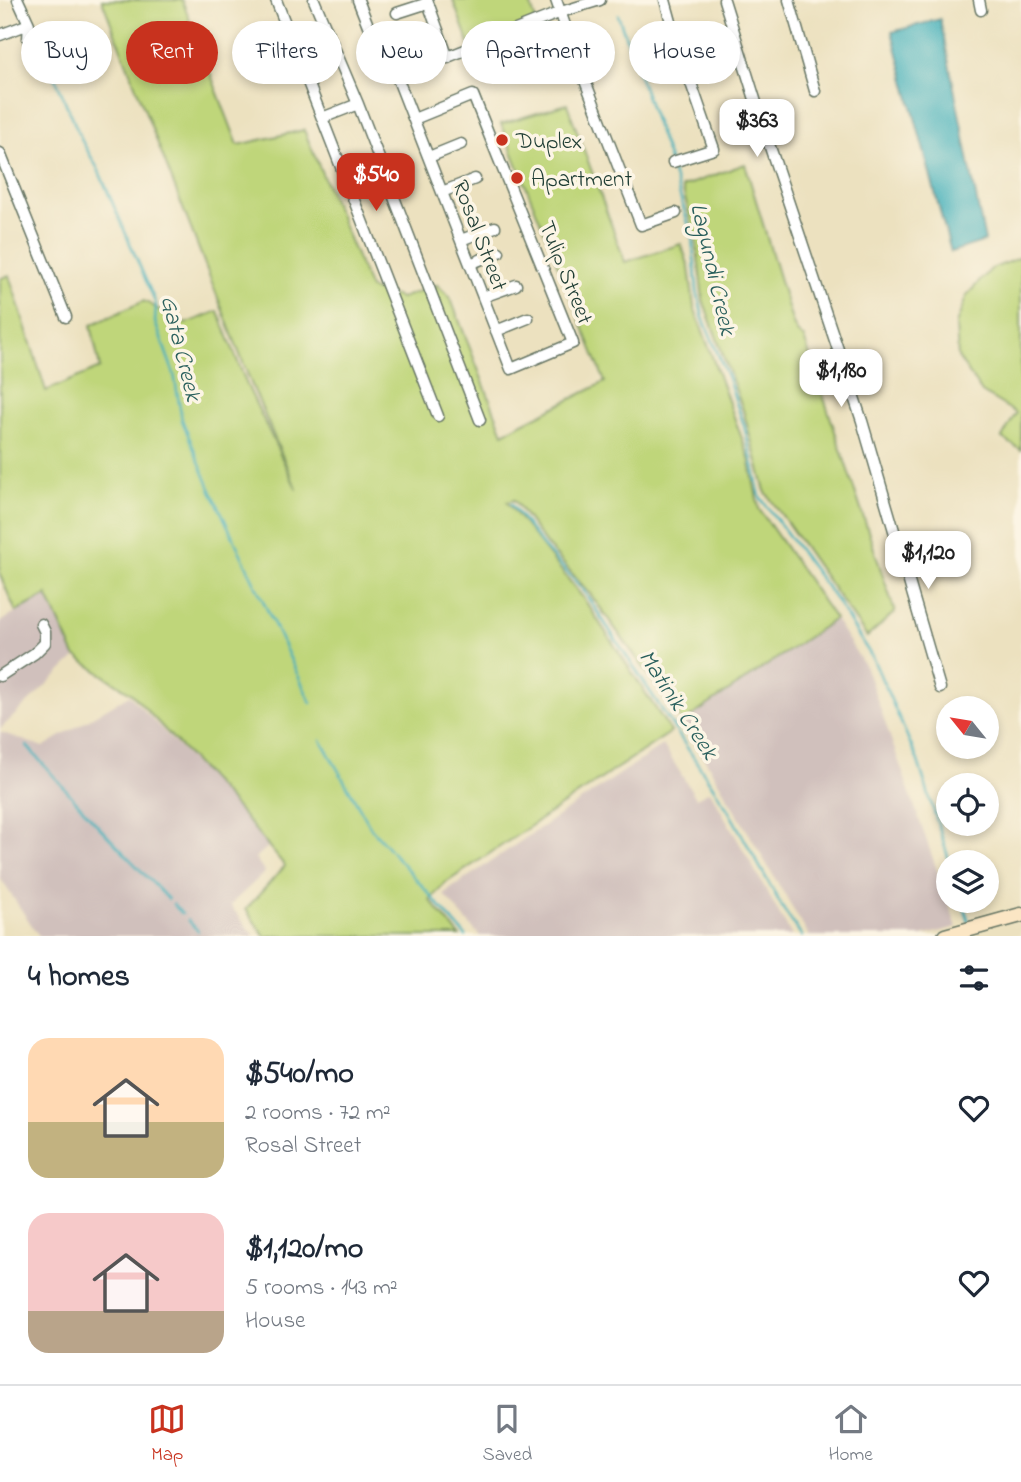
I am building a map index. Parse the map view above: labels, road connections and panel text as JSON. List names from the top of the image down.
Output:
{
  "streets": {
    "street": ["Rosal Street", "Tulip Street"]
  },
  "crossings": [
    ["Rosal Street", "Tulip Street"]
  ],
  "water": ["Lagundi Creek", "Gata Creek", "Matinik Creek"],
  "places": ["Duplex", "Apartment"],
  "north": "top left",
  "page": {
    "chip": [
      "Buy",
      "Rent",
      "Filters",
      "New",
      "Apartment",
      "House"
    ],
    "price": [
      "$363",
      "$540",
      "$1,180",
      "$1,120"
    ],
    "heading": "4 homes",
    "list": [
      {
        "name": "$540/mo",
        "note": "2 rooms · 72 m² · Rosal Street"
      },
      {
        "name": "$1,120/mo",
        "note": "5 rooms · 143 m² · House"
      }
    ],
    "tabs": ["Map", "Saved", "Home"]
  }
}
